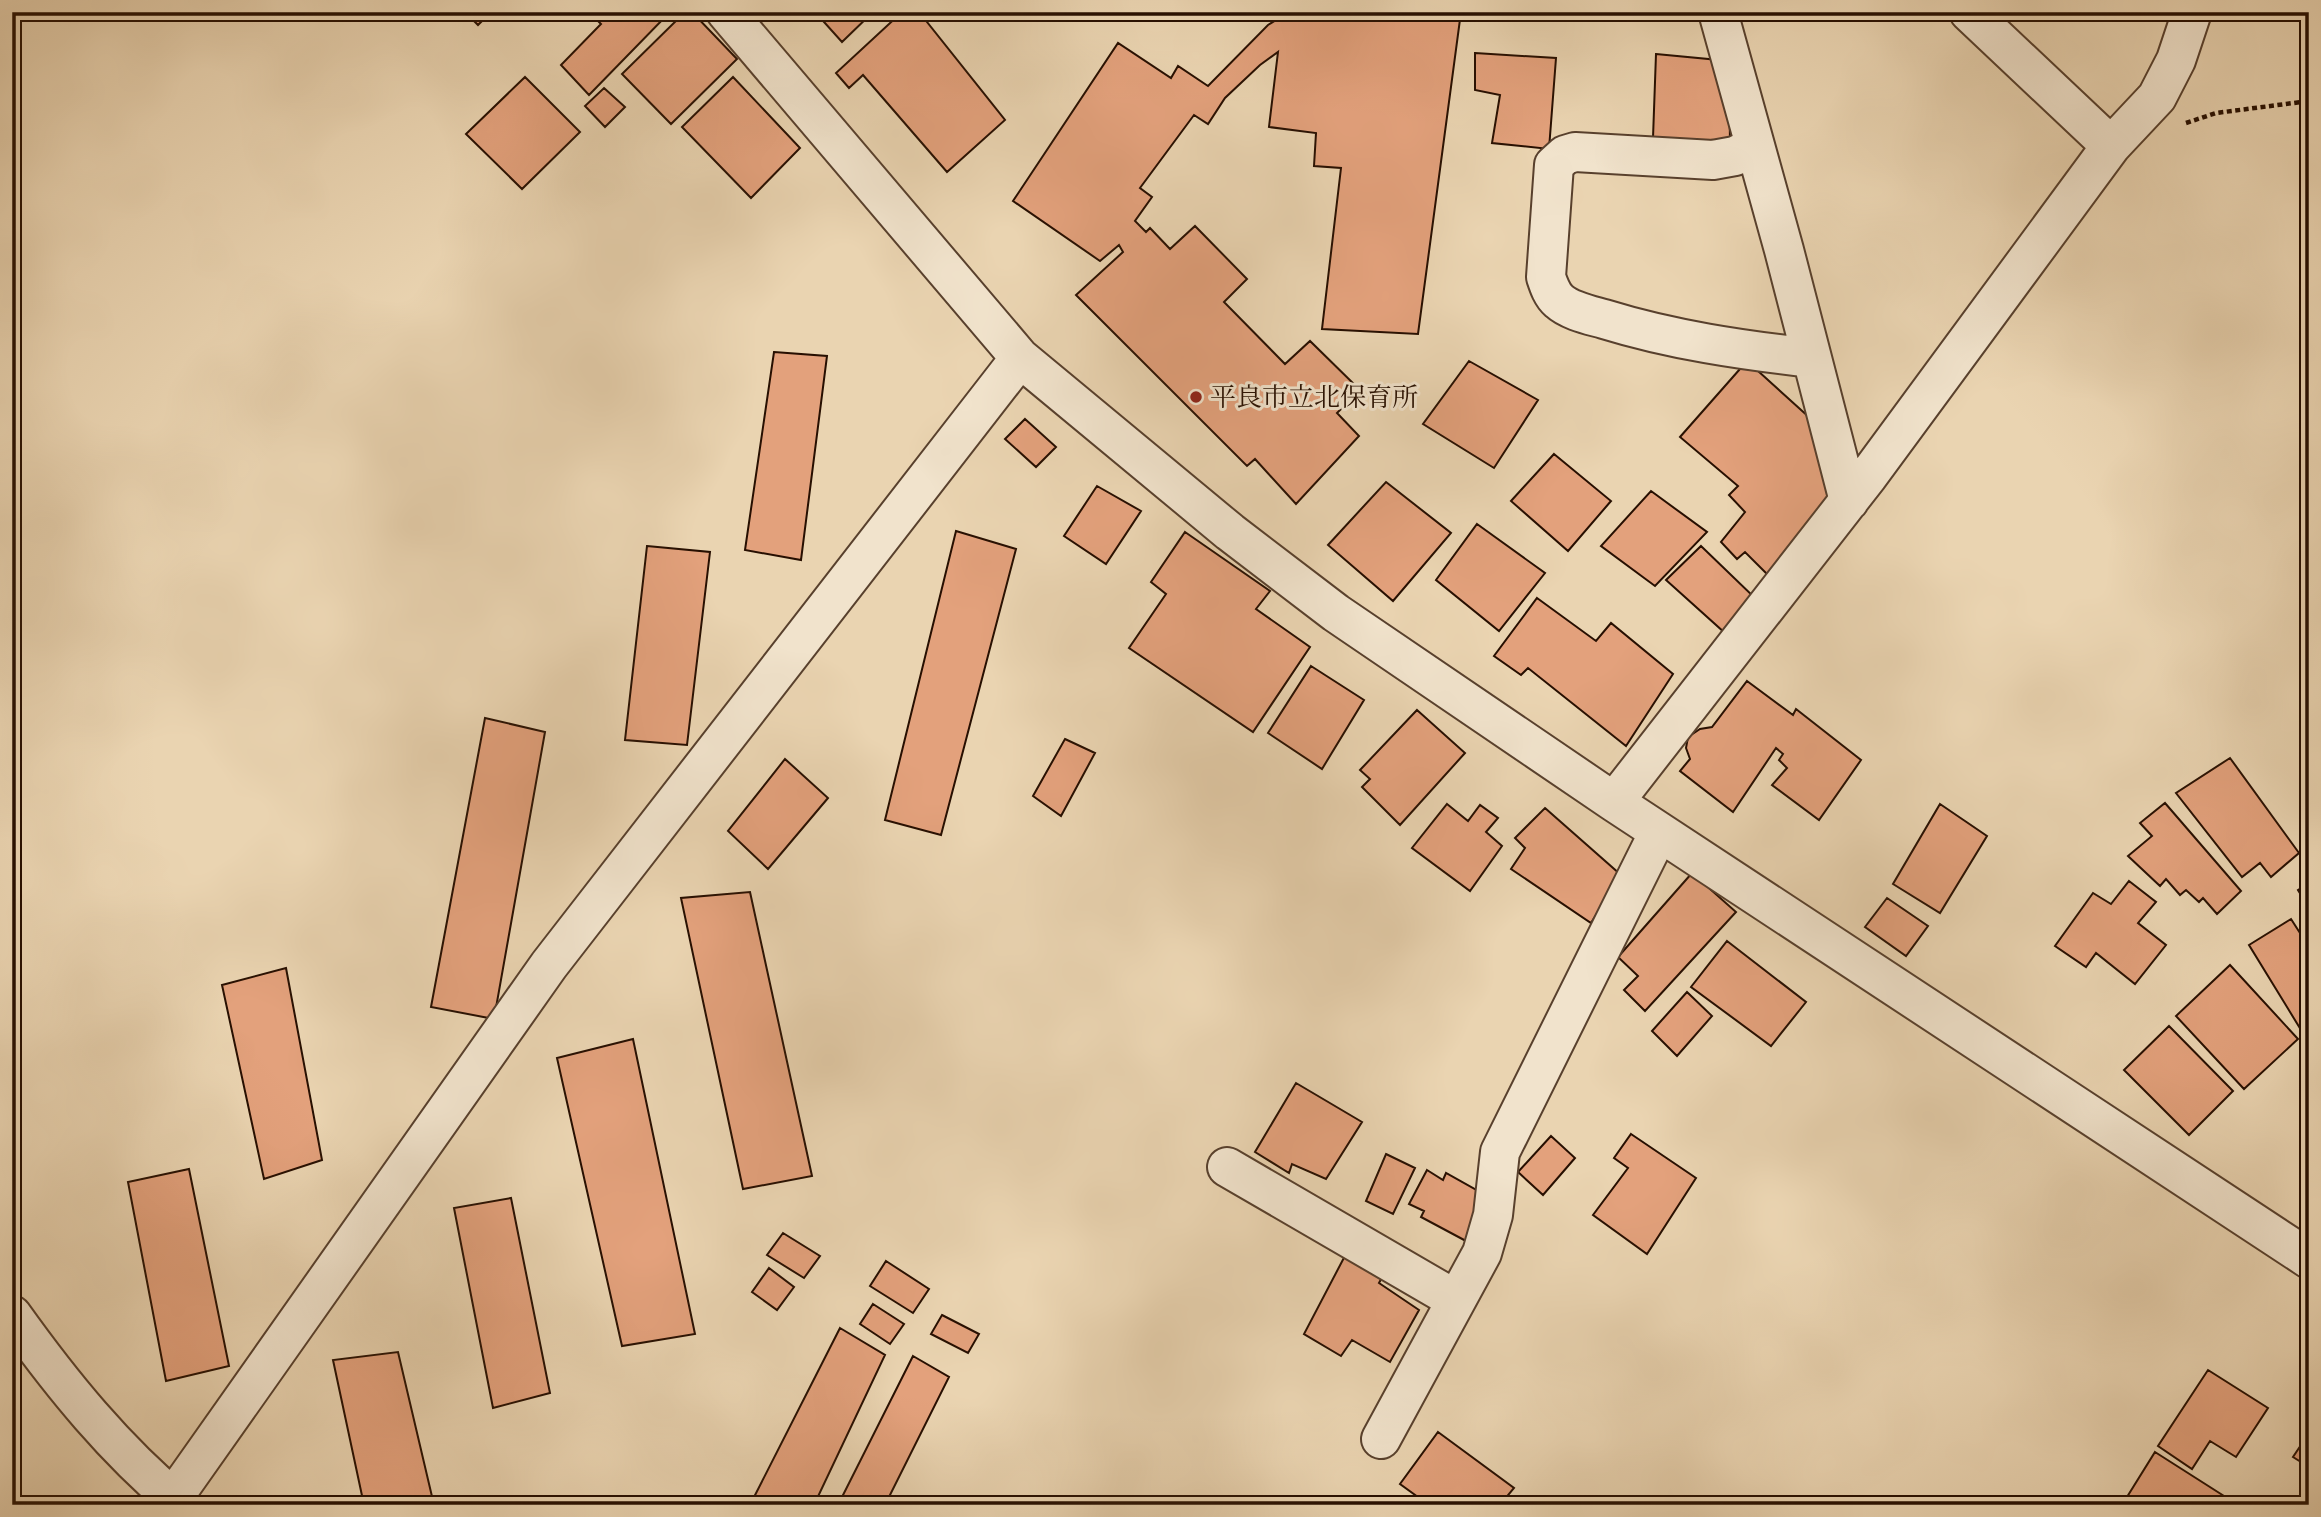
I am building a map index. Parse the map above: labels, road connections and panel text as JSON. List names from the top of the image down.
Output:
{
  "places": ["平良市立北保育所"]
}
